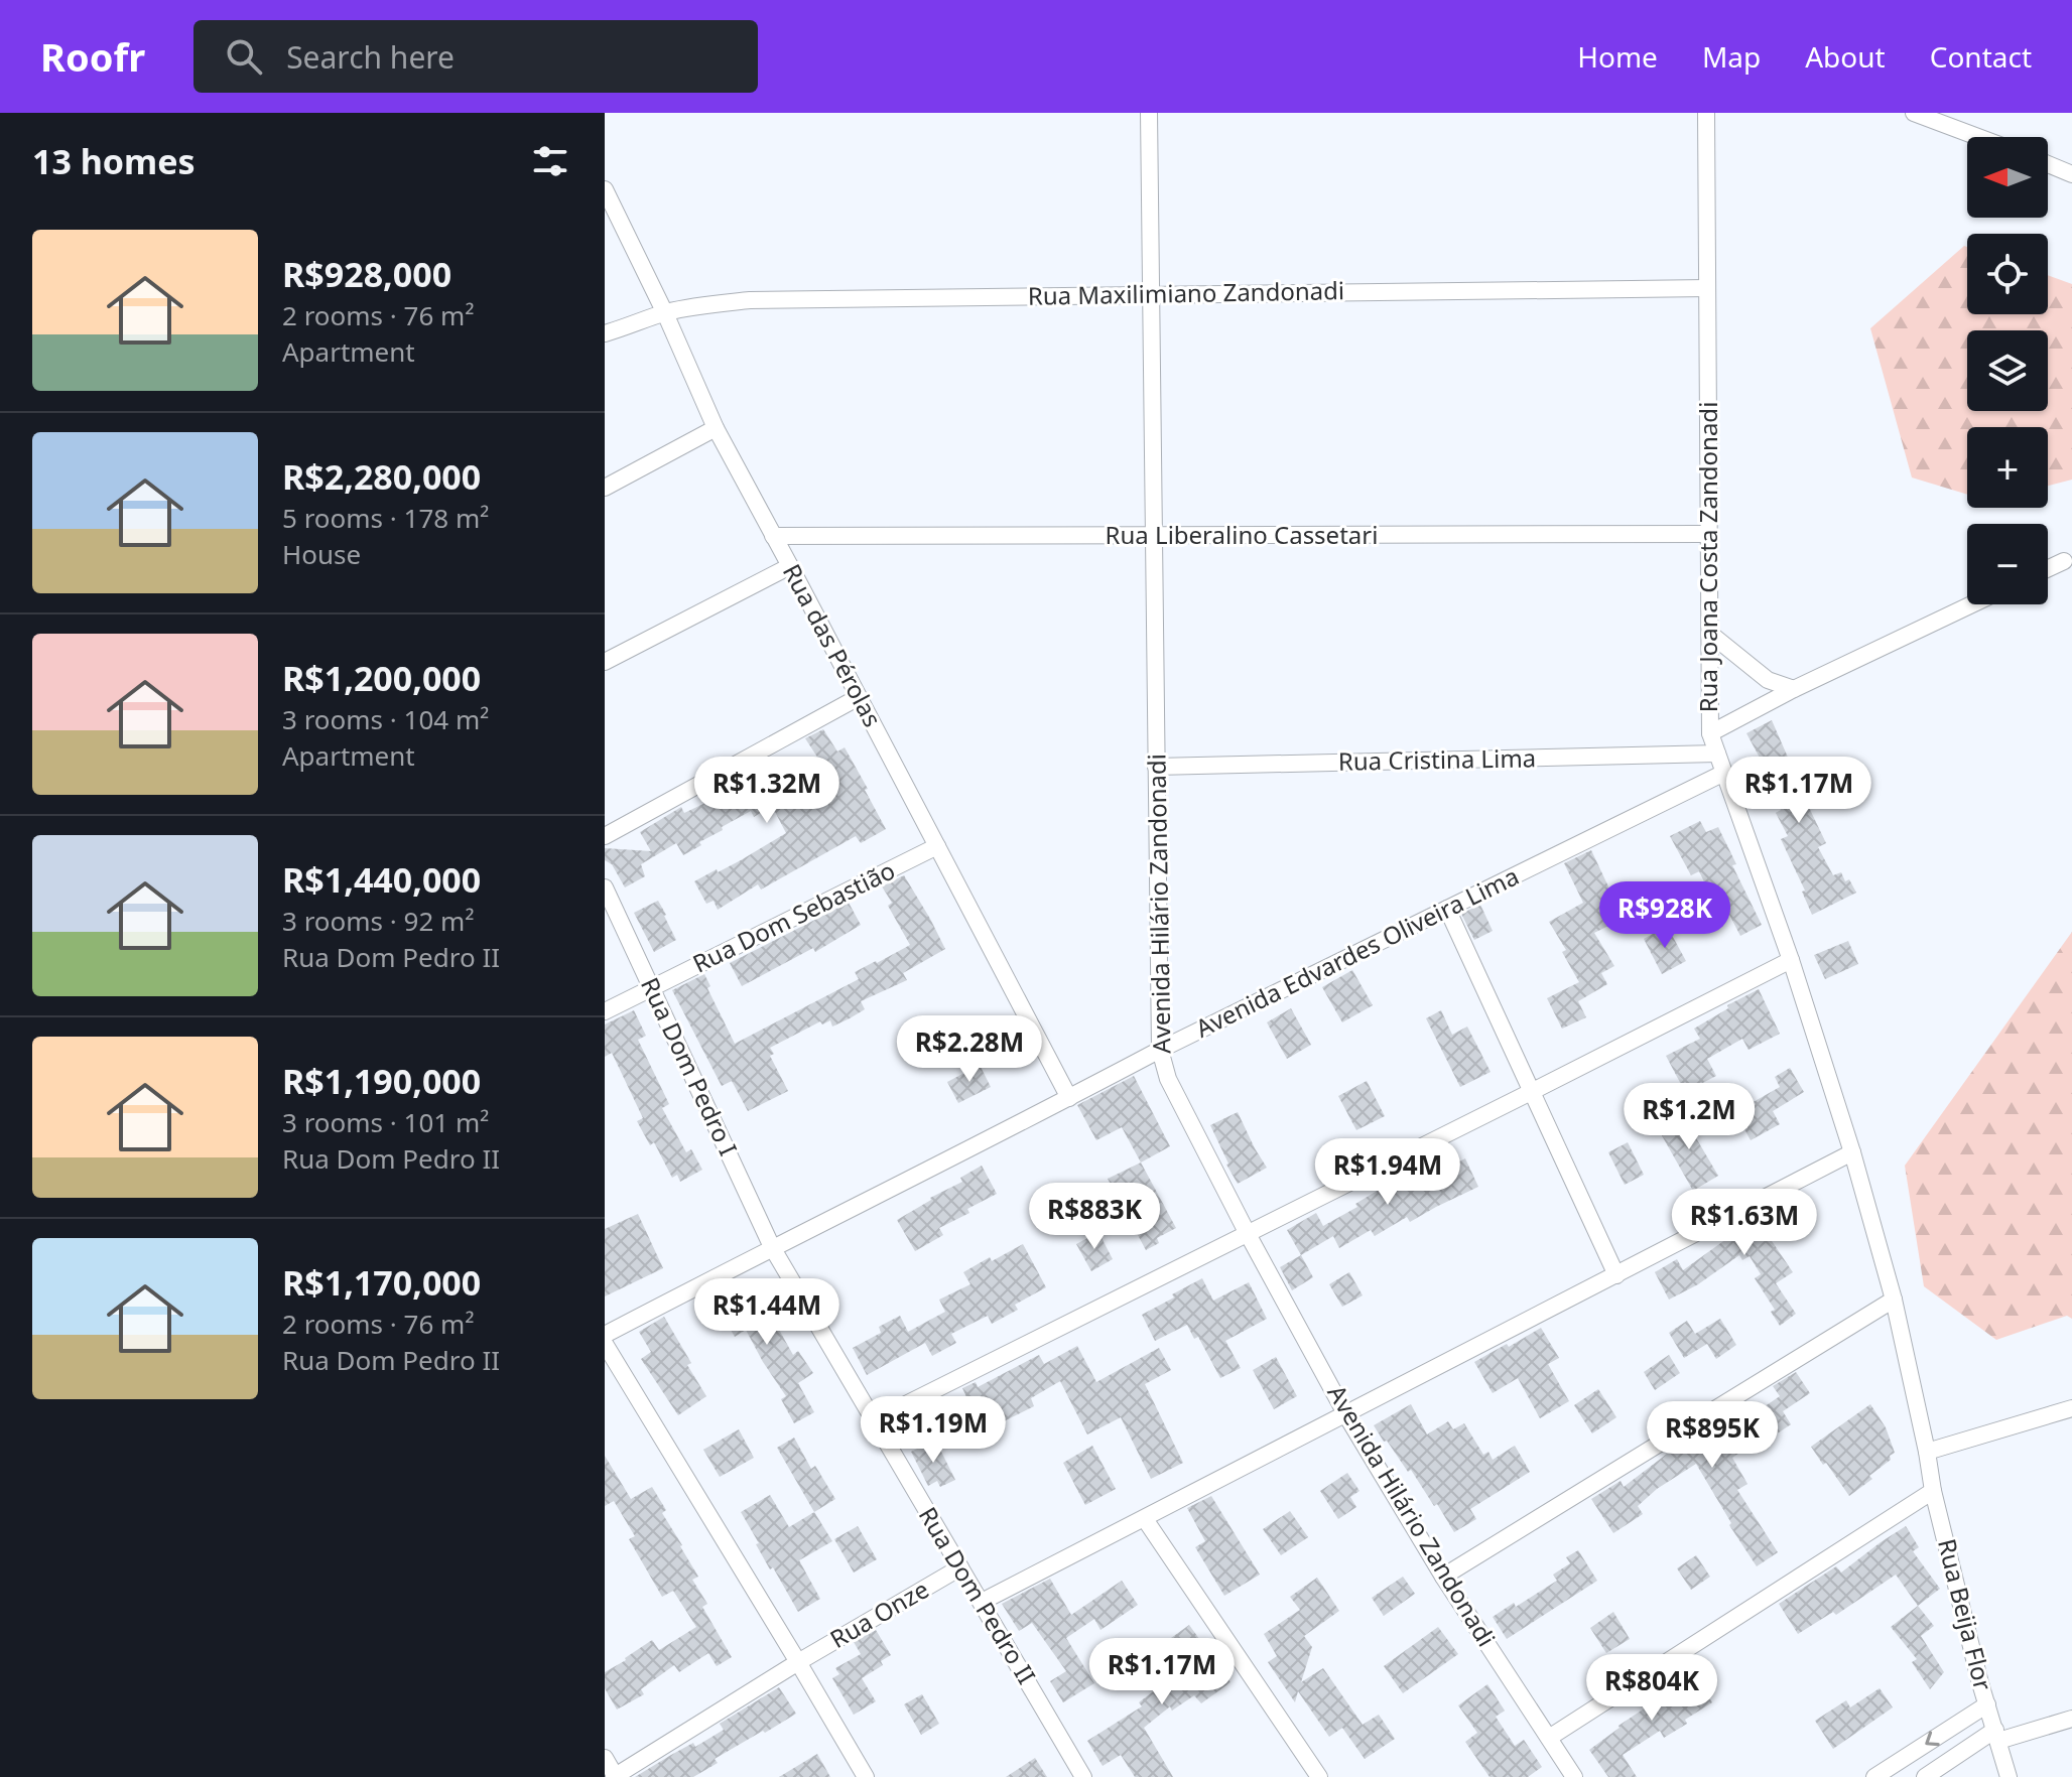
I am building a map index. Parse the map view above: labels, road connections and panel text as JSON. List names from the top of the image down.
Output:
{
  "streets": {
    "street": [
      "Rua Maxilimiano Zandonadi",
      "Rua Liberalino Cassetari",
      "Rua Joana Costa Zandonadi",
      "Rua das Pérolas",
      "Rua Cristina Lima",
      "Avenida Hilário Zandonadi",
      "Rua Dom Sebastião",
      "Avenida Edvardes Oliveira Lima",
      "Rua Dom Pedro I",
      "Rua Dom Pedro II",
      "Rua Onze",
      "Rua Beija Flor"
    ]
  },
  "crossings": [
    ["Rua Maxilimiano Zandonadi", "Rua Joana Costa Zandonadi"],
    ["Rua Maxilimiano Zandonadi", "Rua das Pérolas"],
    ["Rua Maxilimiano Zandonadi", "Avenida Hilário Zandonadi"],
    ["Rua Liberalino Cassetari", "Rua Joana Costa Zandonadi"],
    ["Rua Liberalino Cassetari", "Rua das Pérolas"],
    ["Rua Liberalino Cassetari", "Avenida Hilário Zandonadi"],
    ["Rua Joana Costa Zandonadi", "Rua Cristina Lima"],
    ["Rua Joana Costa Zandonadi", "Avenida Edvardes Oliveira Lima"],
    ["Rua Joana Costa Zandonadi", "Rua Beija Flor"],
    ["Rua das Pérolas", "Rua Dom Sebastião"],
    ["Rua das Pérolas", "Avenida Edvardes Oliveira Lima"],
    ["Rua Cristina Lima", "Avenida Hilário Zandonadi"],
    ["Avenida Hilário Zandonadi", "Avenida Edvardes Oliveira Lima"],
    ["Rua Dom Sebastião", "Rua Dom Pedro I"],
    ["Avenida Edvardes Oliveira Lima", "Rua Dom Pedro I"],
    ["Avenida Edvardes Oliveira Lima", "Rua Dom Pedro II"],
    ["Rua Dom Pedro I", "Rua Dom Pedro II"],
    ["Rua Dom Pedro II", "Rua Onze"]
  ],
  "north": "left",
  "page": {
    "header": "Roofr",
    "search": "Search here",
    "nav": [
      "Home",
      "Map",
      "About",
      "Contact"
    ],
    "heading": "13 homes",
    "map_buttons": ["+", "−"],
    "list": [
      {
        "name": "R$928,000",
        "note": "2 rooms · 76 m² · Apartment"
      },
      {
        "name": "R$2,280,000",
        "note": "5 rooms · 178 m² · House"
      },
      {
        "name": "R$1,200,000",
        "note": "3 rooms · 104 m² · Apartment"
      },
      {
        "name": "R$1,440,000",
        "note": "3 rooms · 92 m² · Rua Dom Pedro II"
      },
      {
        "name": "R$1,190,000",
        "note": "3 rooms · 101 m² · Rua Dom Pedro II"
      },
      {
        "name": "R$1,170,000",
        "note": "2 rooms · 76 m² · Rua Dom Pedro II"
      }
    ],
    "price": [
      "R$1.32M",
      "R$1.17M",
      "R$928K",
      "R$2.28M",
      "R$1.2M",
      "R$1.94M",
      "R$883K",
      "R$1.63M",
      "R$1.44M",
      "R$1.19M",
      "R$895K",
      "R$1.17M",
      "R$804K"
    ]
  }
}
